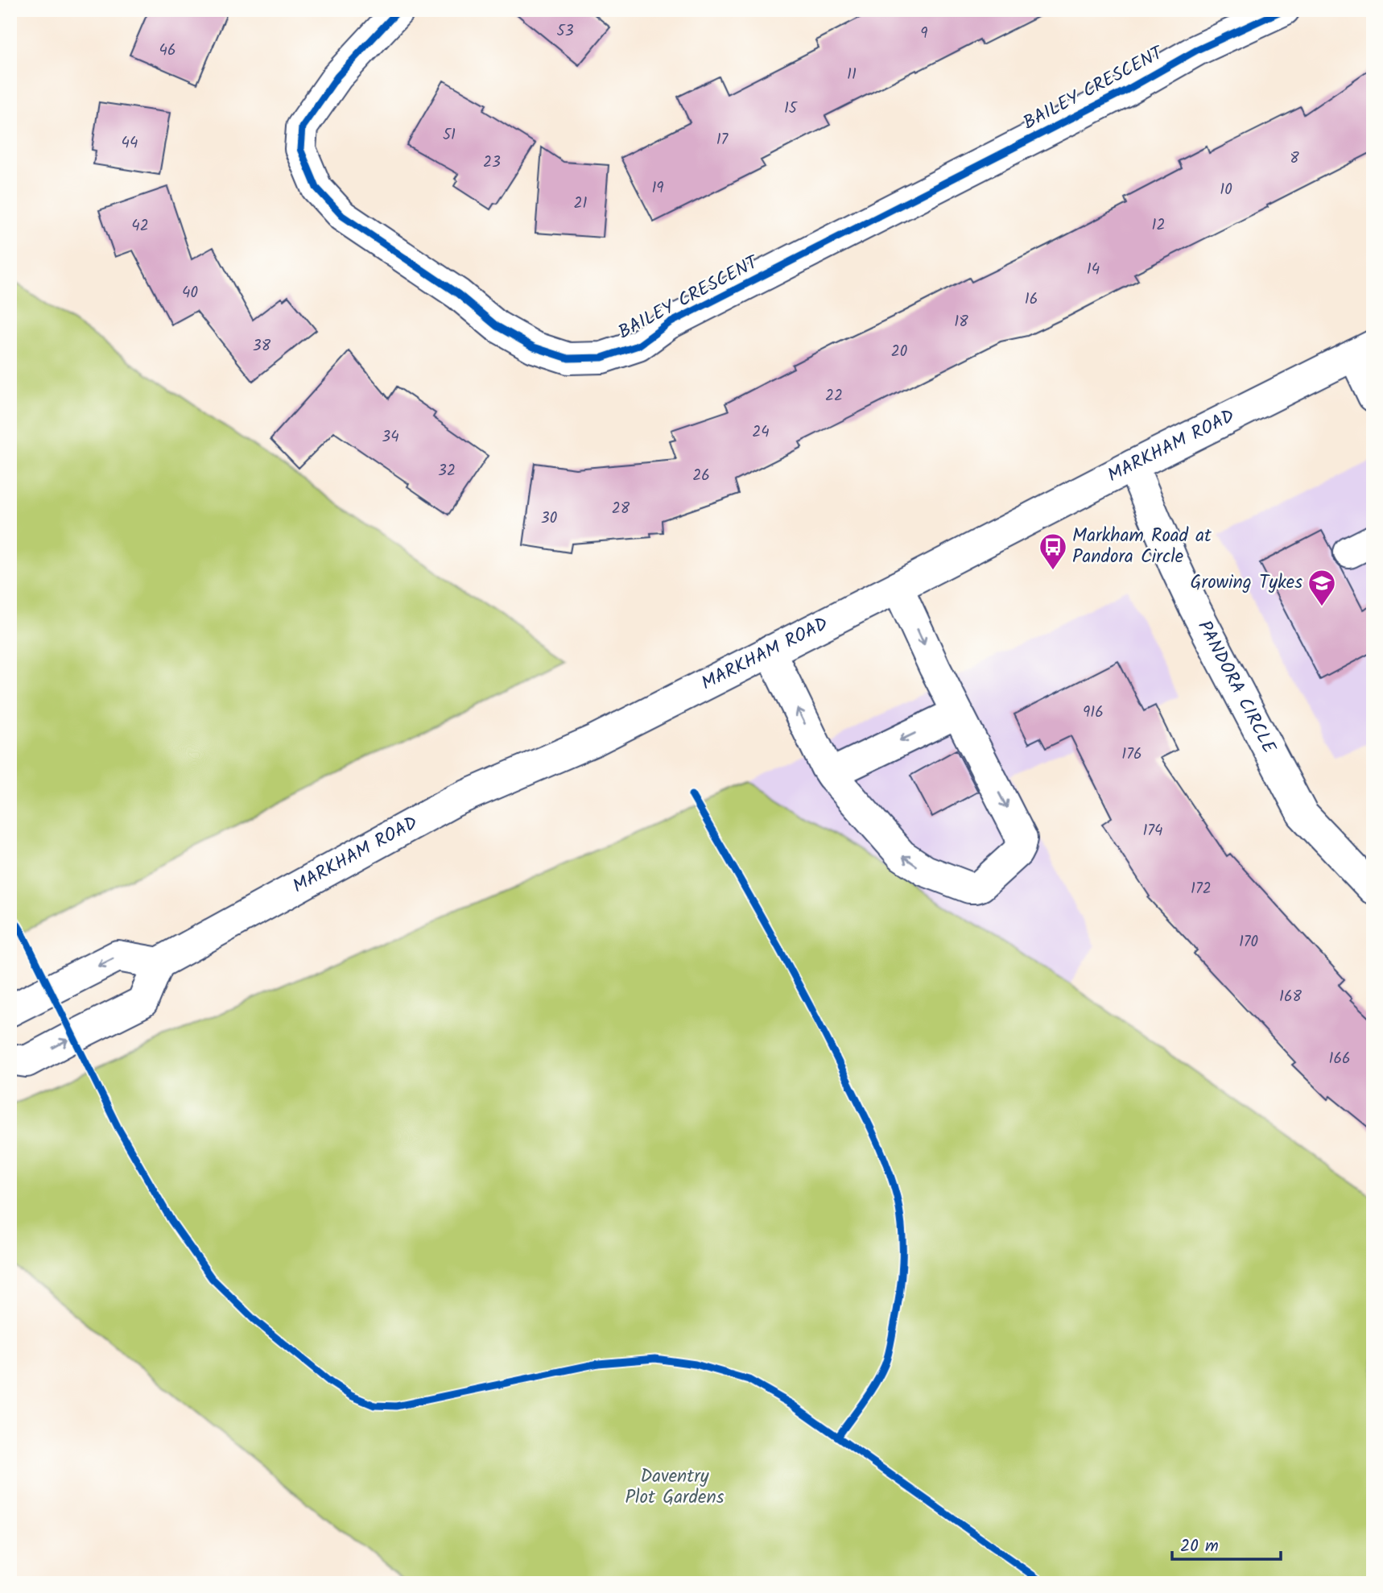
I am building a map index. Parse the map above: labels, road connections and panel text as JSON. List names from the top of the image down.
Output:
{
  "streets": {
    "street": ["BAILEY CRESCENT", "MARKHAM ROAD", "PANDORA CIRCLE"]
  },
  "crossings": [
    ["MARKHAM ROAD", "PANDORA CIRCLE"]
  ],
  "parks": ["Daventry Plot Gardens"],
  "places": {
    "bus stop": ["Markham Road at Pandora Circle"],
    "school or university": ["Growing Tykes"]
  },
  "house_numbers": [
    "53",
    "9",
    "46",
    "11",
    "15",
    "51",
    "17",
    "44",
    "8",
    "23",
    "19",
    "10",
    "21",
    "12",
    "42",
    "14",
    "40",
    "16",
    "18",
    "38",
    "20",
    "22",
    "24",
    "34",
    "32",
    "26",
    "28",
    "30",
    "916",
    "176",
    "174",
    "172",
    "170",
    "168",
    "166"
  ],
  "scale_bar": "20 m"
}
